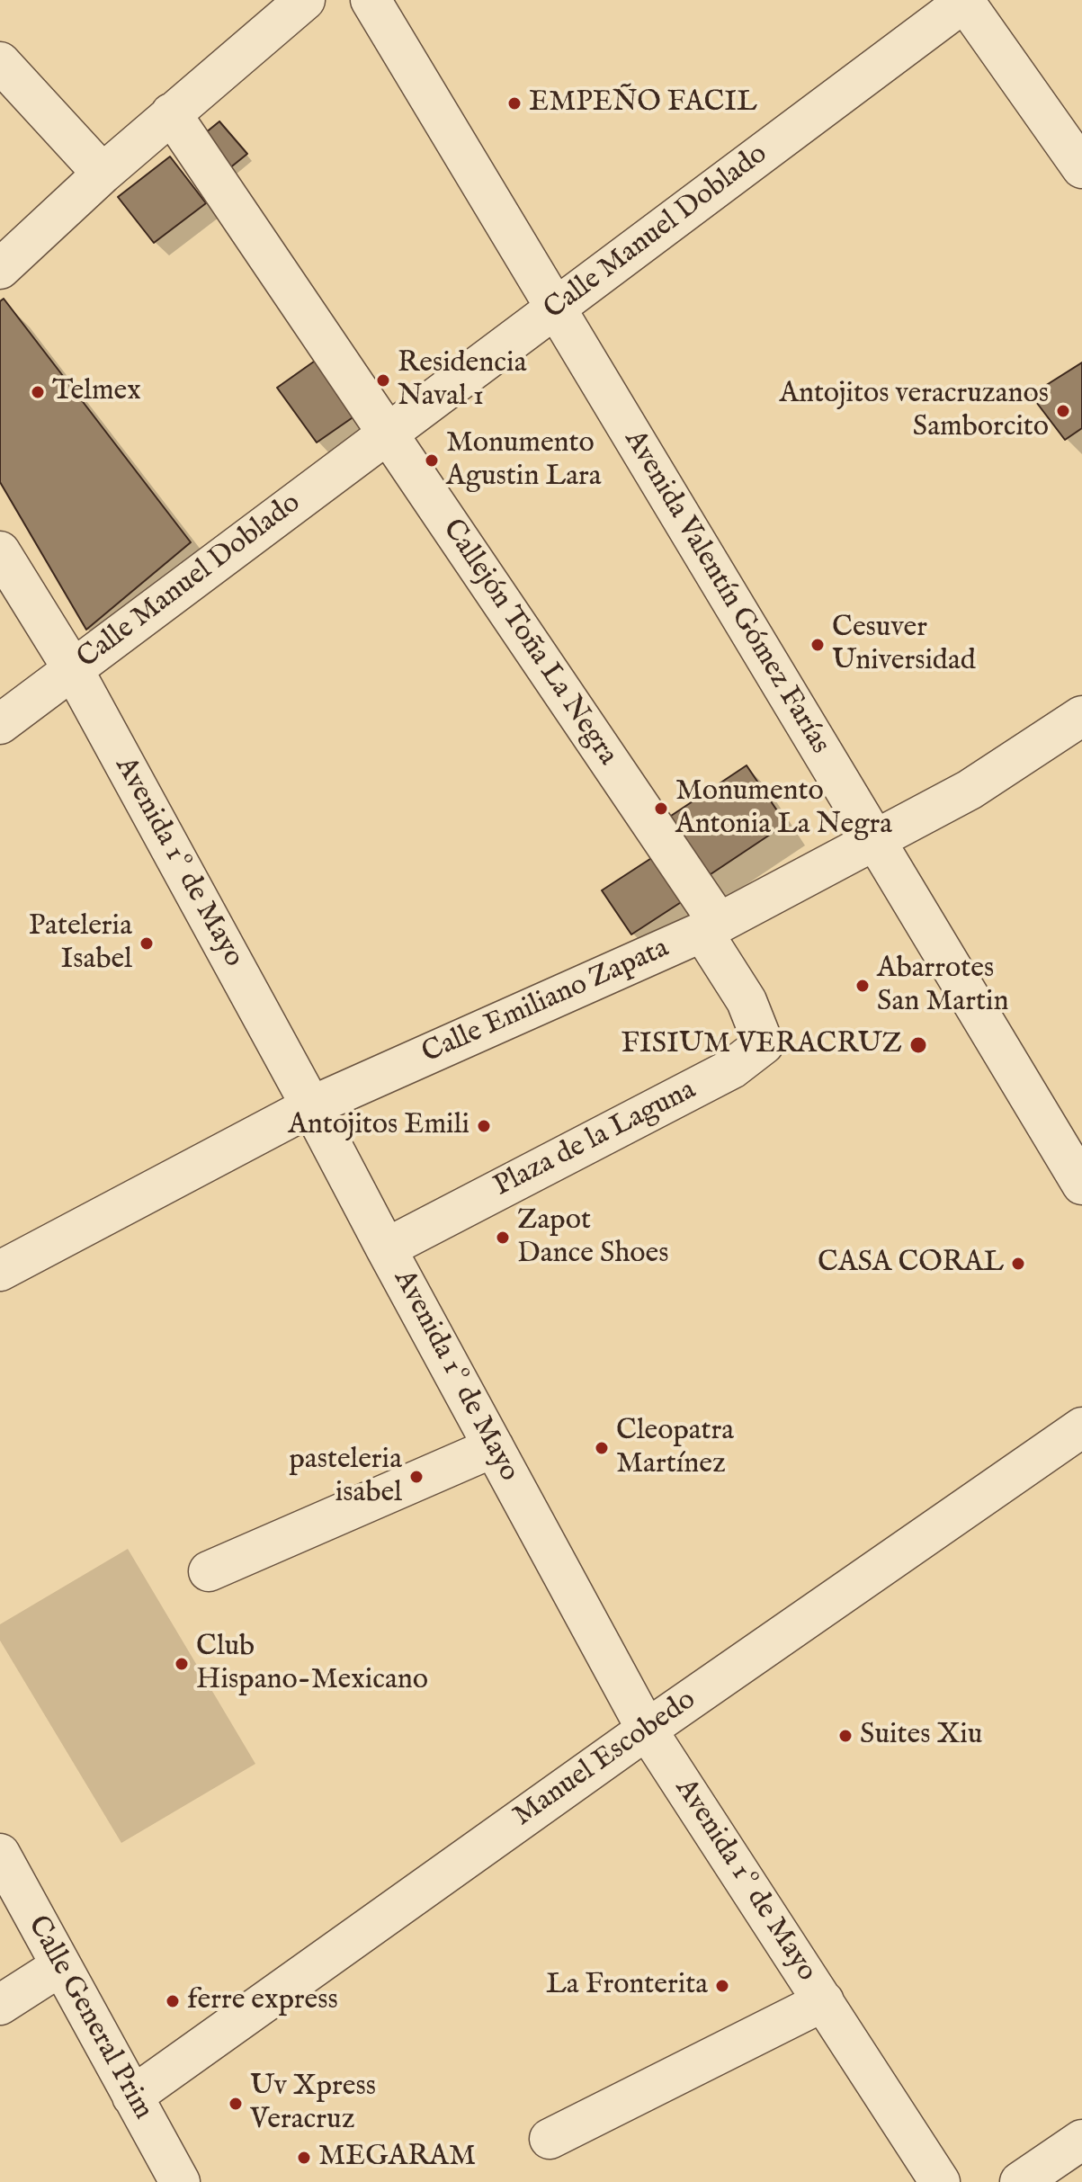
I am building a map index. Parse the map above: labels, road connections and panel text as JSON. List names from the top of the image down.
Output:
{
  "streets": {
    "street": [
      "Calle Manuel Doblado",
      "Avenida Valentín Gómez Farías",
      "Callejón Toña La Negra",
      "Avenida 1º de Mayo",
      "Calle Emiliano Zapata",
      "Plaza de la Laguna",
      "Manuel Escobedo",
      "Calle General Prim"
    ]
  },
  "crossings": [
    ["Calle Manuel Doblado", "Avenida Valentín Gómez Farías"],
    ["Calle Manuel Doblado", "Callejón Toña La Negra"],
    ["Calle Manuel Doblado", "Avenida 1º de Mayo"],
    ["Avenida Valentín Gómez Farías", "Calle Emiliano Zapata"],
    ["Callejón Toña La Negra", "Calle Emiliano Zapata"],
    ["Callejón Toña La Negra", "Plaza de la Laguna"],
    ["Avenida 1º de Mayo", "Calle Emiliano Zapata"],
    ["Avenida 1º de Mayo", "Plaza de la Laguna"],
    ["Avenida 1º de Mayo", "Manuel Escobedo"],
    ["Calle Emiliano Zapata", "Plaza de la Laguna"],
    ["Manuel Escobedo", "Calle General Prim"]
  ],
  "places": [
    "EMPEÑO FACIL",
    "Residencia Naval 1",
    "Telmex",
    "Antojitos veracruzanos Samborcito",
    "Monumento Agustin Lara",
    "Cesuver Universidad",
    "Monumento Antonia La Negra",
    "Pateleria Isabel",
    "Abarrotes San Martin",
    "FISIUM VERACRUZ",
    "Antojitos Emili",
    "Zapot Dance Shoes",
    "CASA CORAL",
    "Cleopatra Martínez",
    "pasteleria isabel",
    "Club Hispano-Mexicano",
    "Suites Xiu",
    "La Fronterita",
    "ferre express",
    "Uv Xpress Veracruz",
    "MEGARAM"
  ]
}
